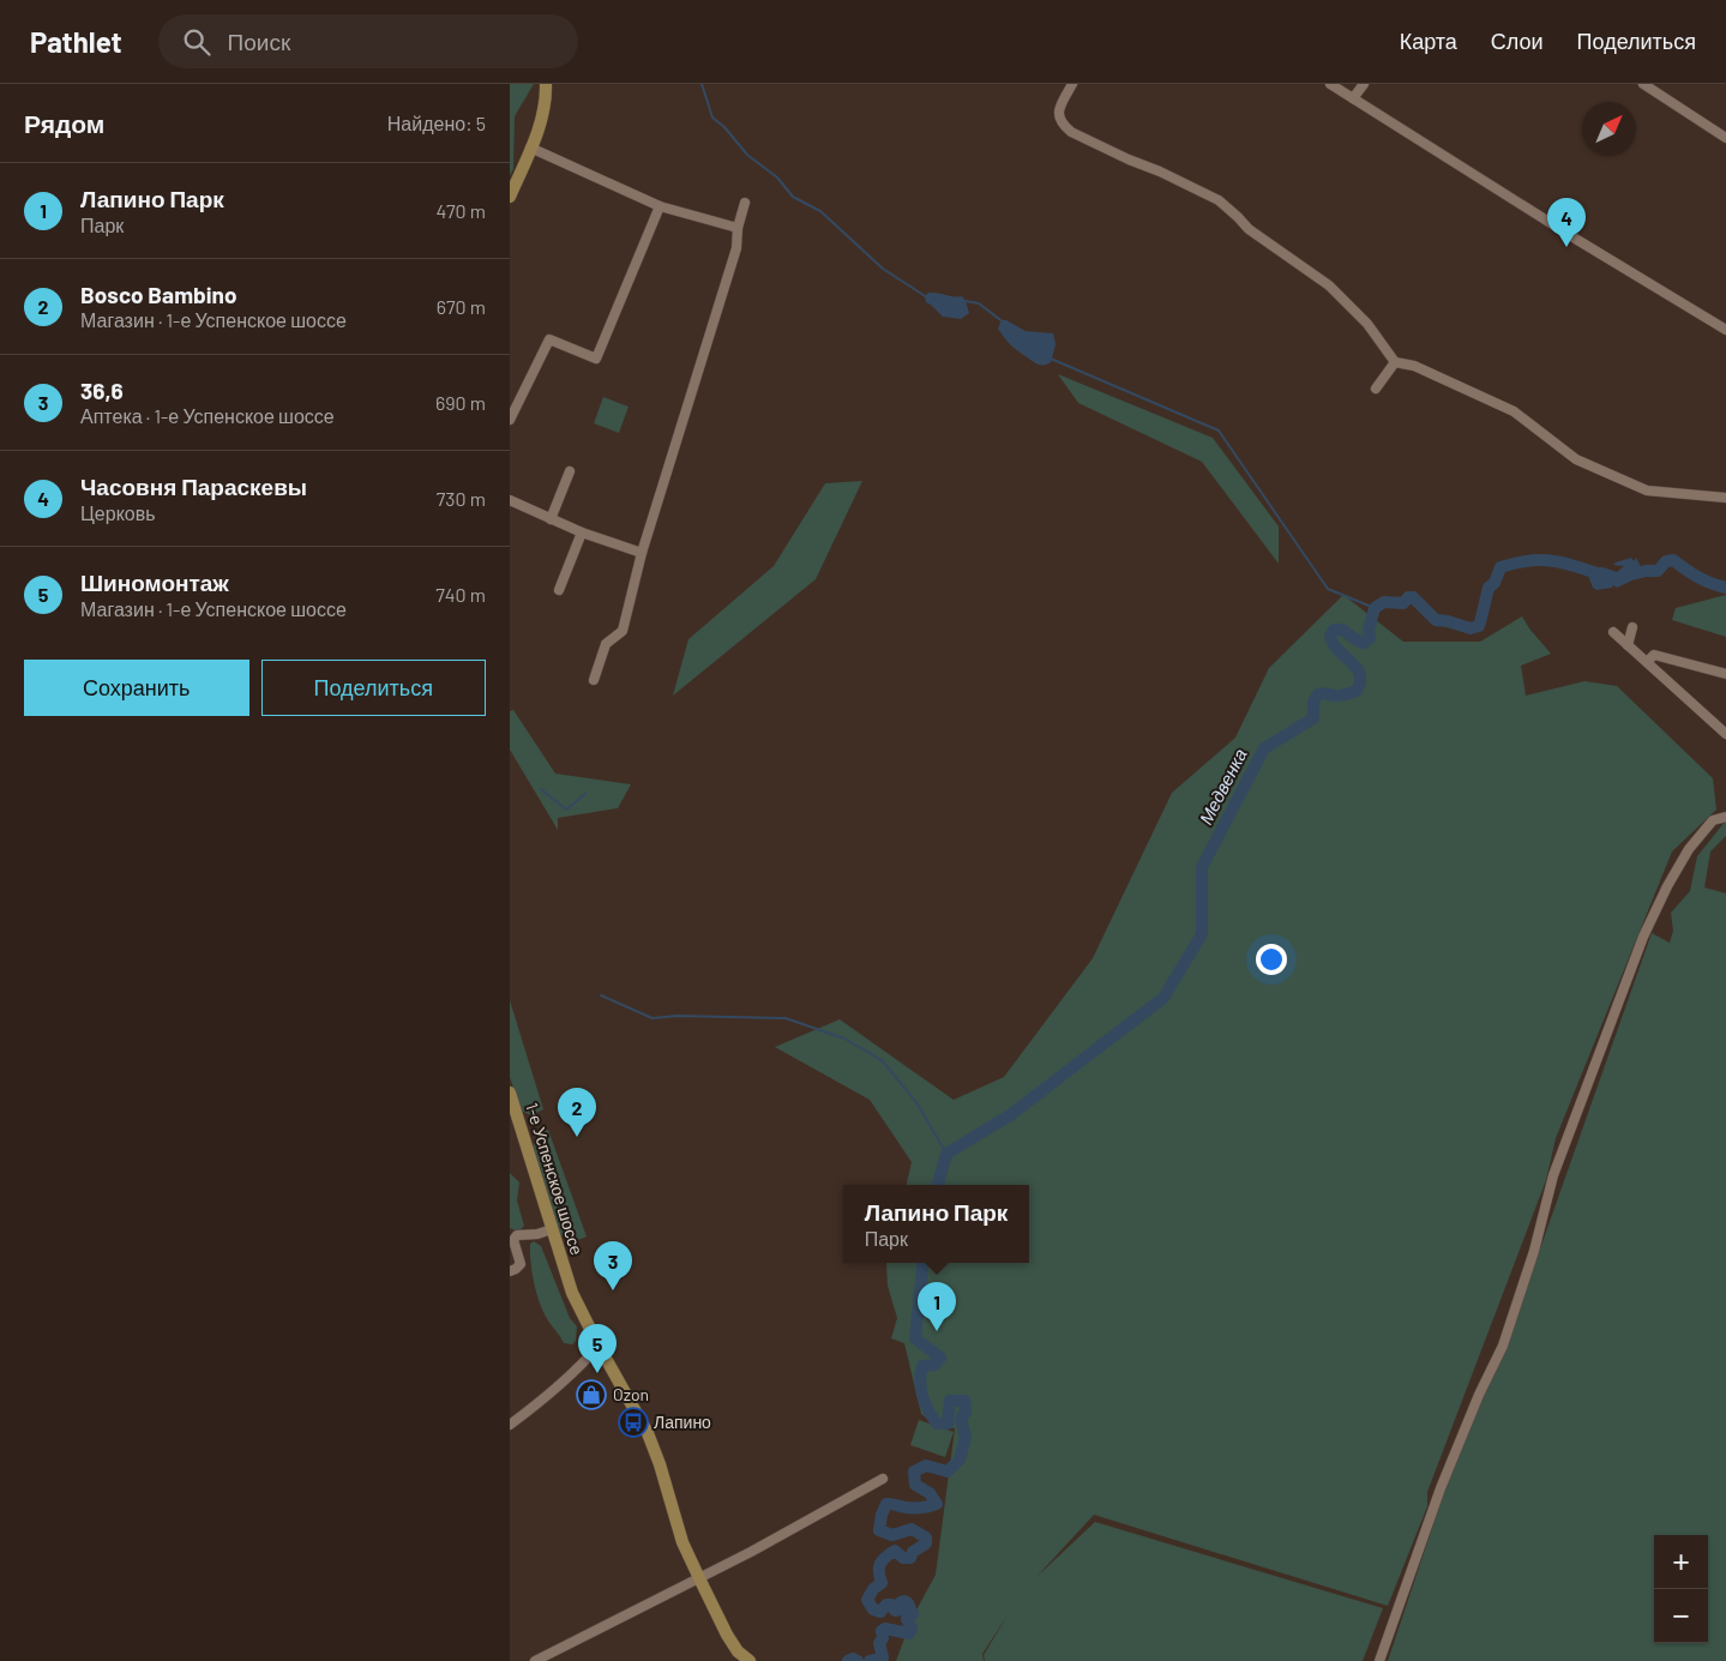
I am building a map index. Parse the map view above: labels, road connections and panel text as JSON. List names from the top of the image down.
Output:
{
  "streets": {
    "main road": ["1-е Успенское шоссе"]
  },
  "water": ["Медвенка"],
  "places": {
    "shop": ["Ozon"],
    "bus stop": ["Лапино"]
  },
  "north": "top right",
  "page": {
    "header": "Pathlet",
    "search": "Поиск",
    "nav": ["Карта", "Слои", "Поделиться"],
    "heading": ["Рядом", "Найдено: 5"],
    "list": [
      {
        "mark": "1",
        "name": "Лапино Парк",
        "note": "Парк",
        "value": "470 m"
      },
      {
        "mark": "2",
        "name": "Bosco Bambino",
        "note": "Магазин · 1-е Успенское шоссе",
        "value": "670 m"
      },
      {
        "mark": "3",
        "name": "36,6",
        "note": "Аптека · 1-е Успенское шоссе",
        "value": "690 m"
      },
      {
        "mark": "4",
        "name": "Часовня Параскевы",
        "note": "Церковь",
        "value": "730 m"
      },
      {
        "mark": "5",
        "name": "Шиномонтаж",
        "note": "Магазин · 1-е Успенское шоссе",
        "value": "740 m"
      }
    ],
    "pins": [
      "4",
      "2",
      "3",
      "1",
      "5"
    ],
    "buttons": ["Сохранить", "Поделиться"],
    "popup": ["Лапино Парк", "Парк"],
    "map_buttons": ["+", "−"]
  }
}
